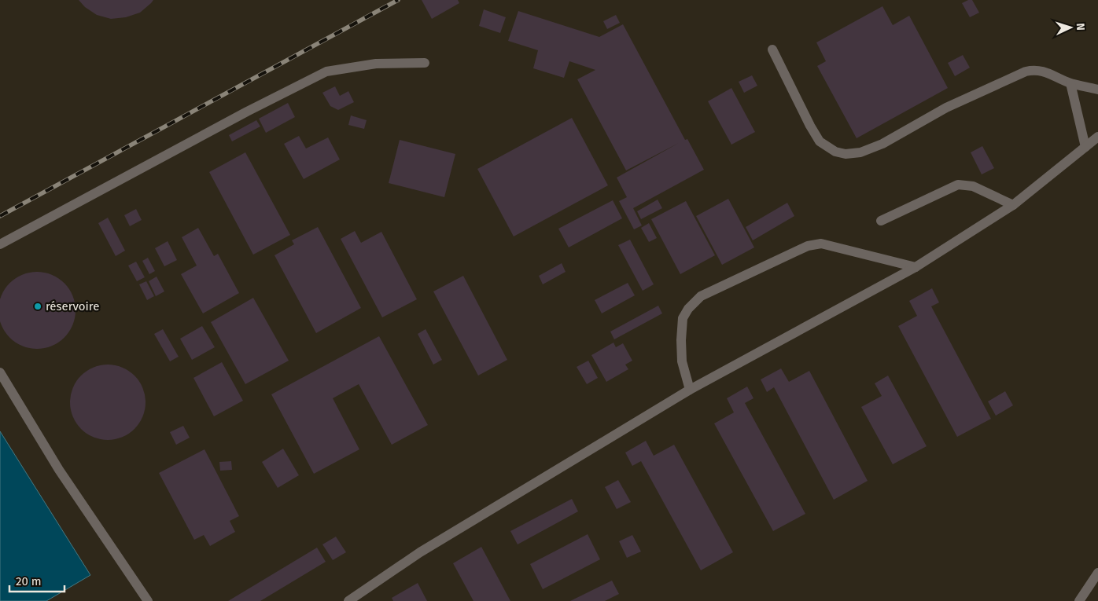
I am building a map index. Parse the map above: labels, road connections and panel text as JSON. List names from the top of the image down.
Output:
{
  "places": ["réservoire"],
  "scale_bar": "20 m",
  "north": "right"
}
